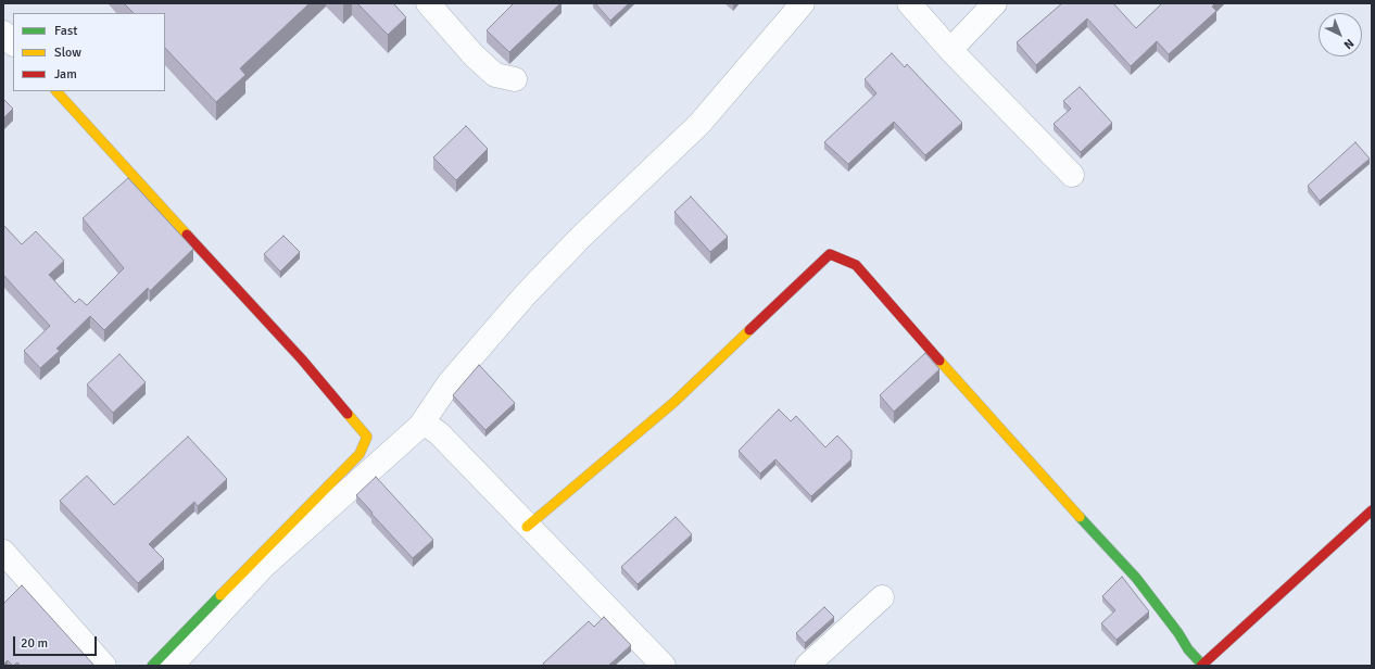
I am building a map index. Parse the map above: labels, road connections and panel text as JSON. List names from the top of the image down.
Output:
{
  "legend": ["Fast", "Slow", "Jam"],
  "scale_bar": "20 m",
  "north": "bottom right"
}
